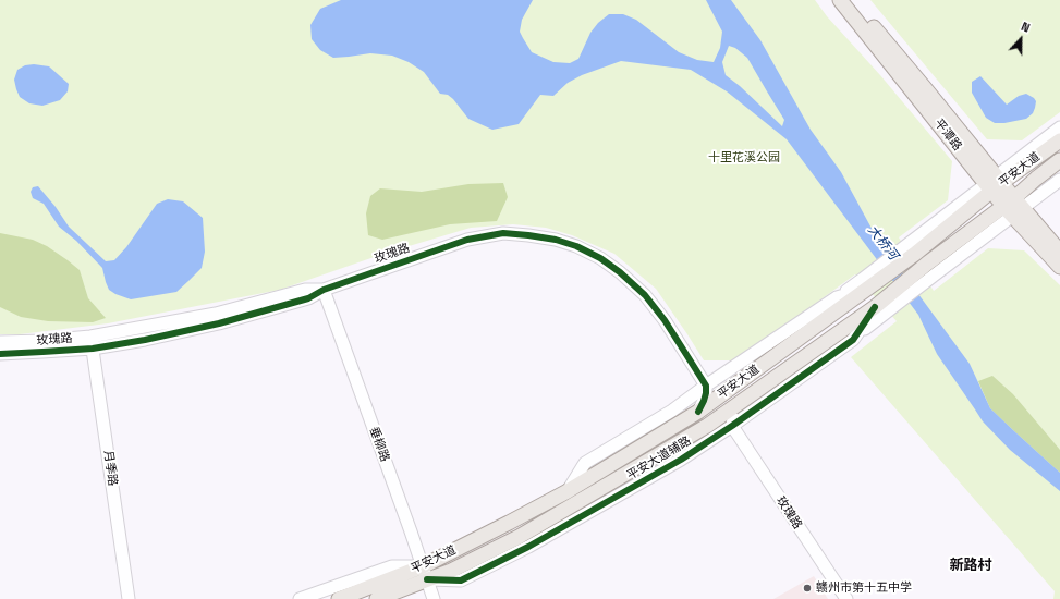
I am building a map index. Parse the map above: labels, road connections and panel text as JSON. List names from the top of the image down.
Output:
{
  "streets": {
    "main road": ["平潭路", "平安大道"],
    "street": [
      "玫瑰路",
      "垂柳路",
      "平安大道辅路",
      "月季路"
    ]
  },
  "crossings": [
    ["平潭路", "平安大道"],
    ["平安大道", "垂柳路"],
    ["平安大道", "平安大道辅路"],
    ["玫瑰路", "垂柳路"],
    ["玫瑰路", "平安大道辅路"],
    ["玫瑰路", "月季路"],
    ["垂柳路", "平安大道辅路"]
  ],
  "districts": ["新路村"],
  "water": ["大桥河"],
  "parks": ["十里花溪公园"],
  "places": ["赣州市第十五中学"],
  "north": "top"
}
